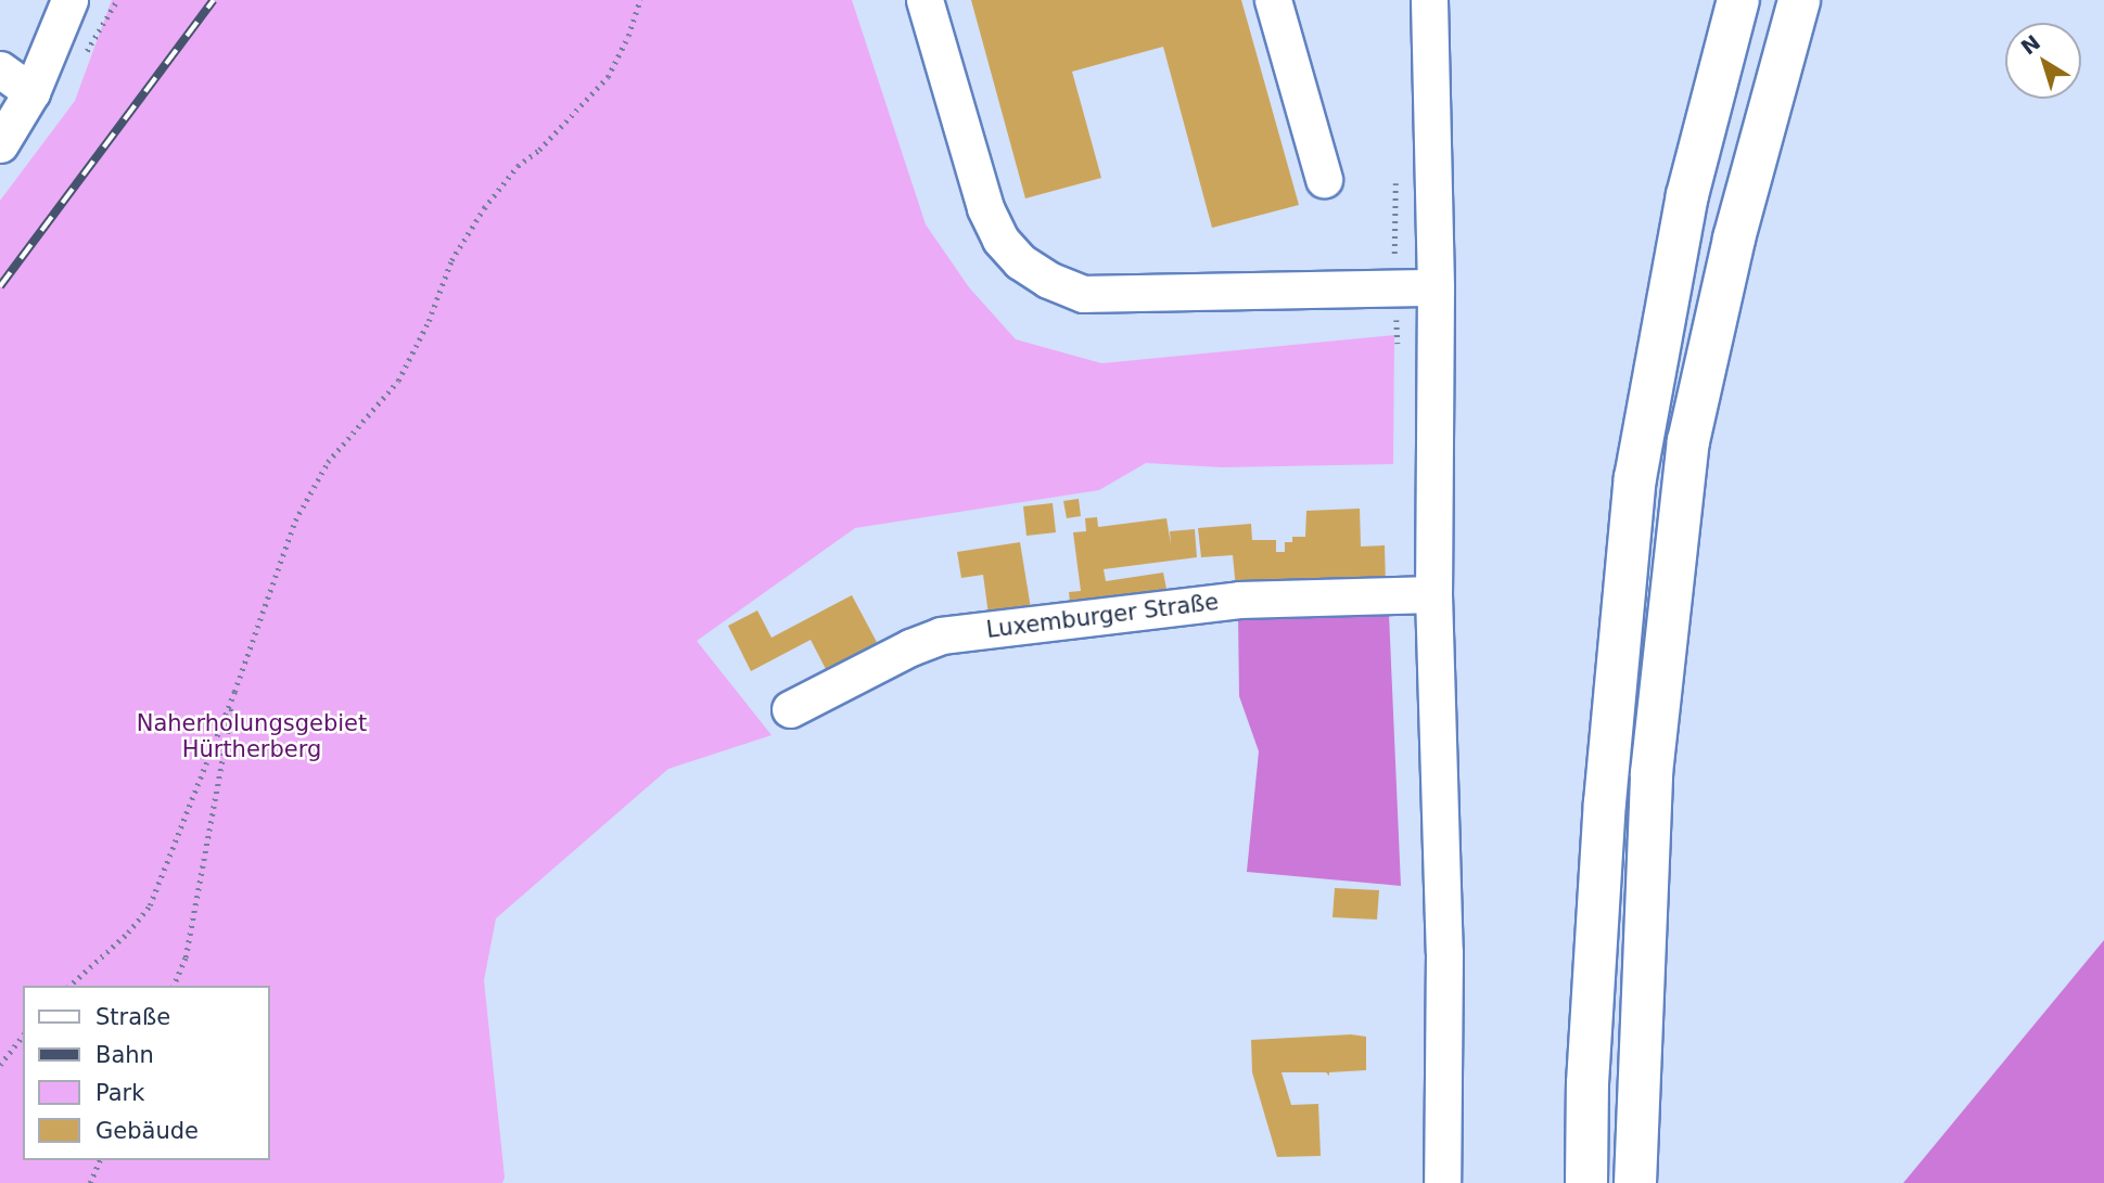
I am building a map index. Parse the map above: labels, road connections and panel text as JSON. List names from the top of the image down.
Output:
{
  "streets": {
    "street": ["Luxemburger Straße"]
  },
  "parks": ["Naherholungsgebiet Hürtherberg"],
  "legend": [
    "Straße",
    "Bahn",
    "Park",
    "Gebäude"
  ],
  "north": "top left"
}
